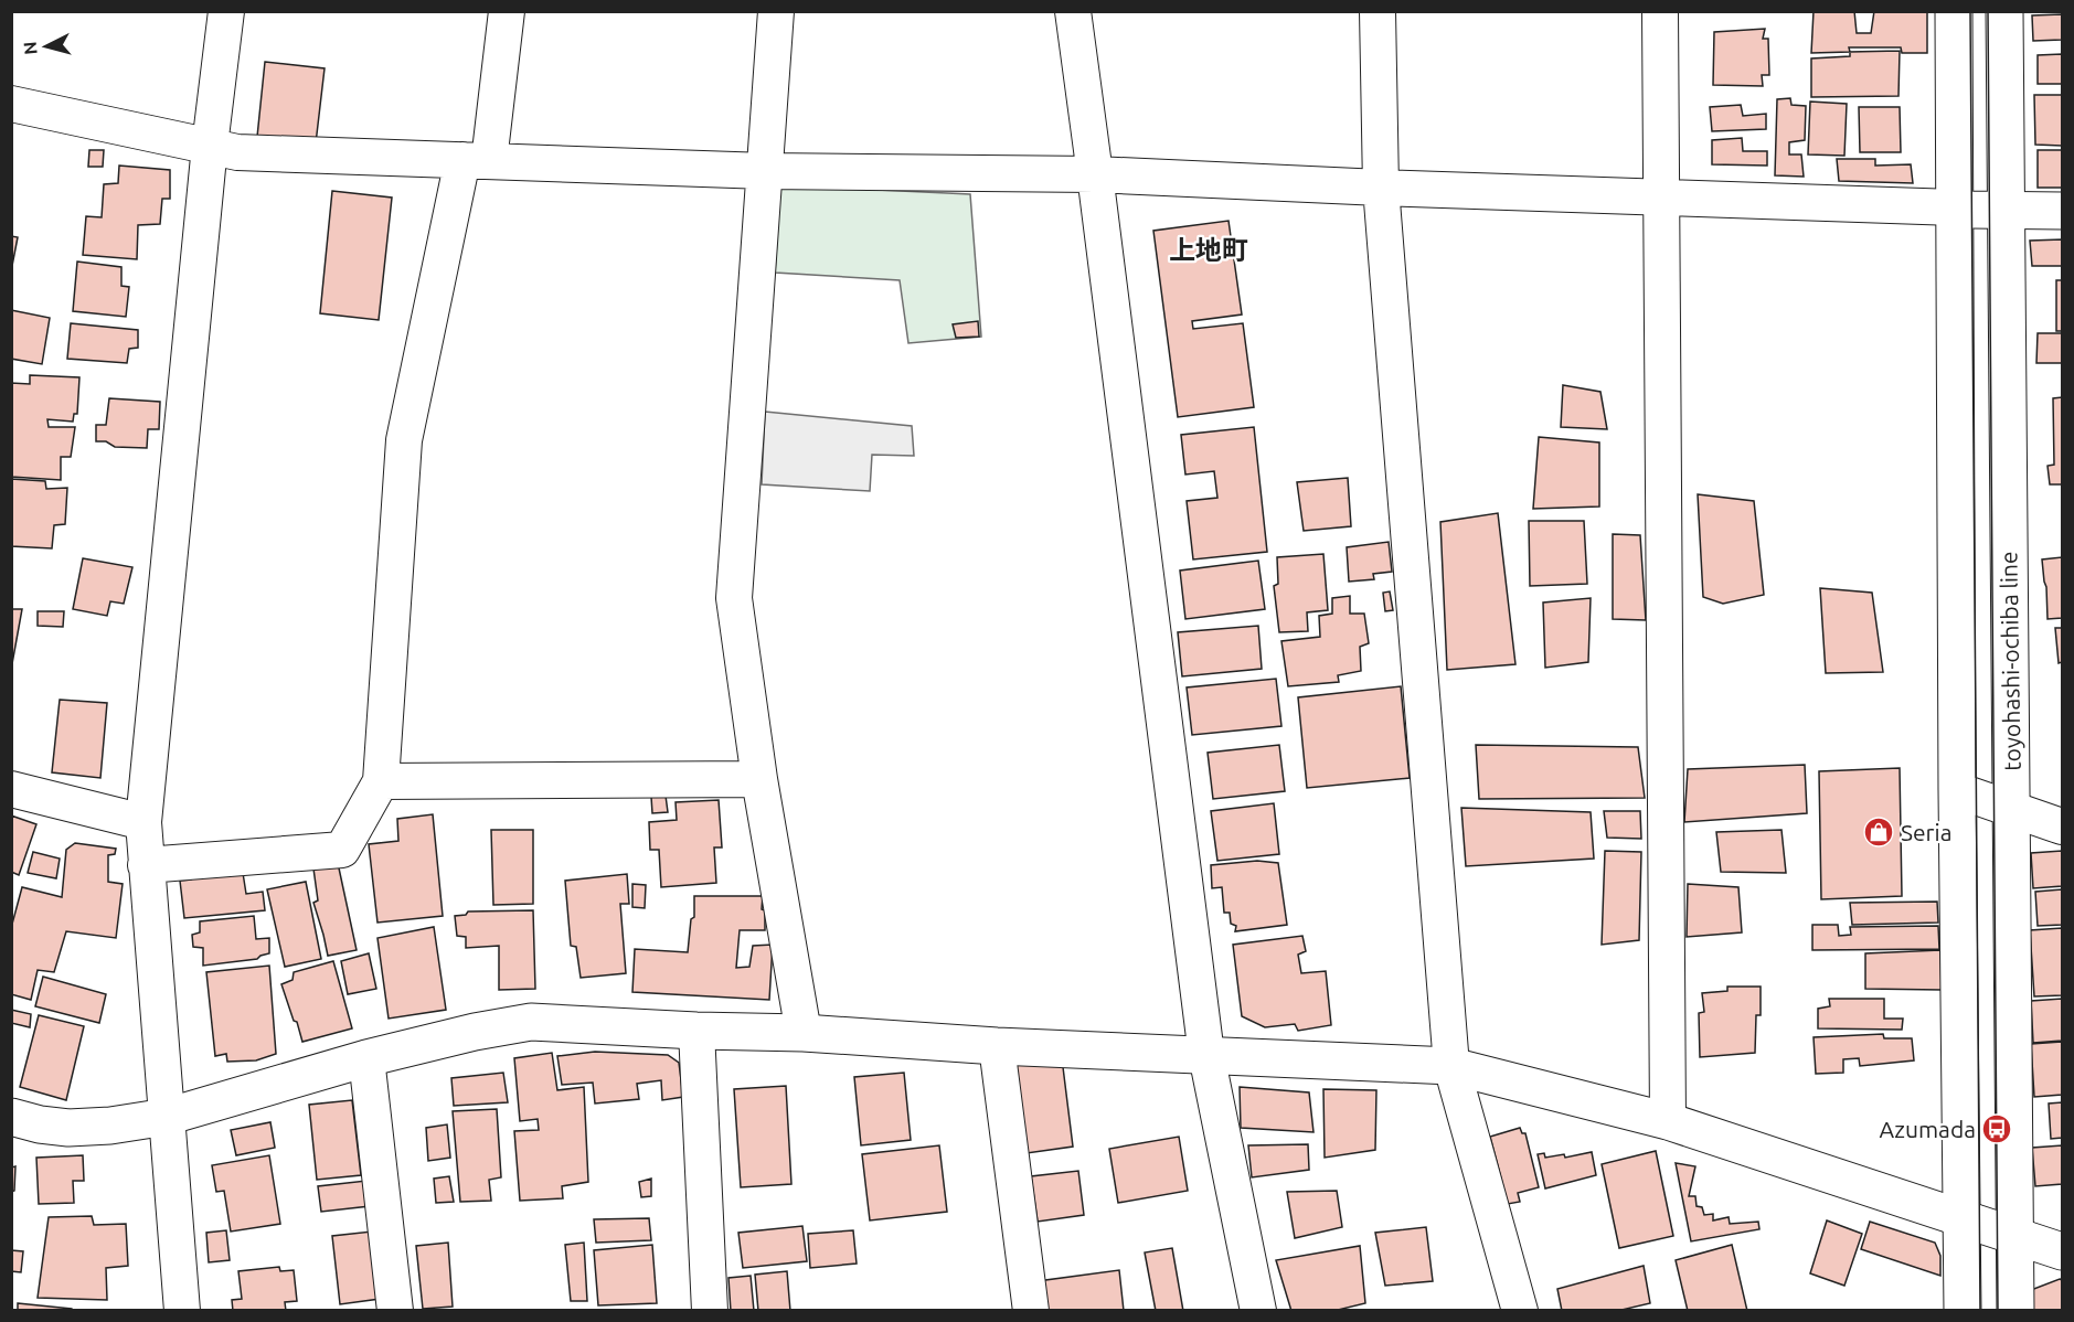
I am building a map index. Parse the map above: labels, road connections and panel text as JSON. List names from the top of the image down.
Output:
{
  "streets": {
    "main road": ["toyohashi-ochiba line"]
  },
  "districts": ["上地町"],
  "places": {
    "shop": ["Seria"],
    "bus stop": ["Azumada"]
  },
  "north": "left"
}
